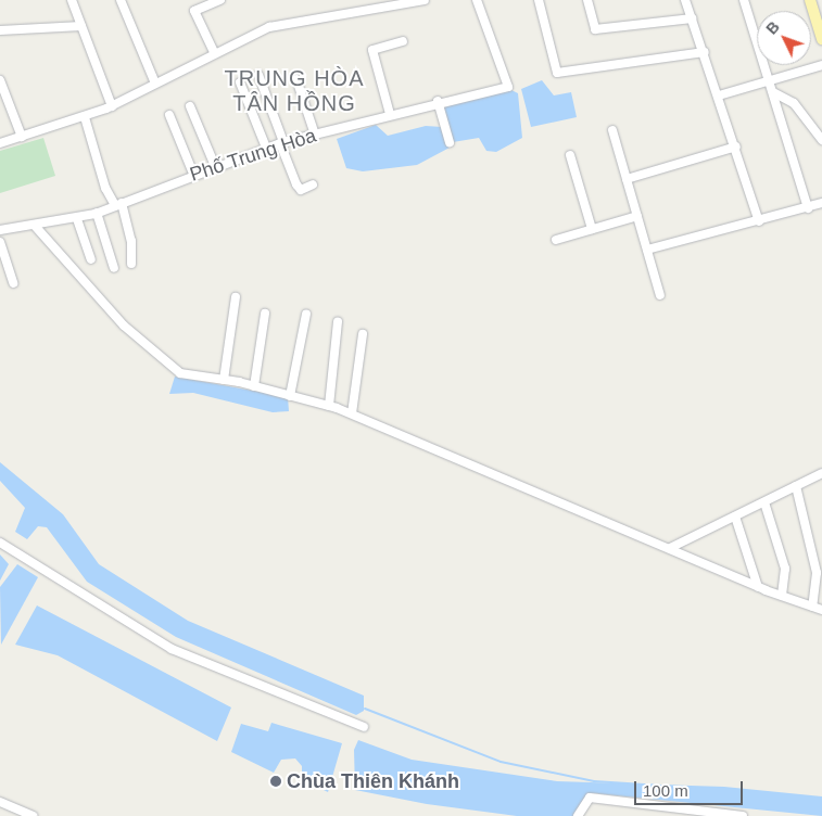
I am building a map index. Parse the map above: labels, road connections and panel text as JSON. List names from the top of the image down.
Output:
{
  "streets": {
    "street": ["Phố Trung Hòa"]
  },
  "districts": ["TRUNG HÒA TÂN HỒNG"],
  "places": ["Chùa Thiên Khánh"],
  "scale_bar": "100 m",
  "north": "top left"
}
